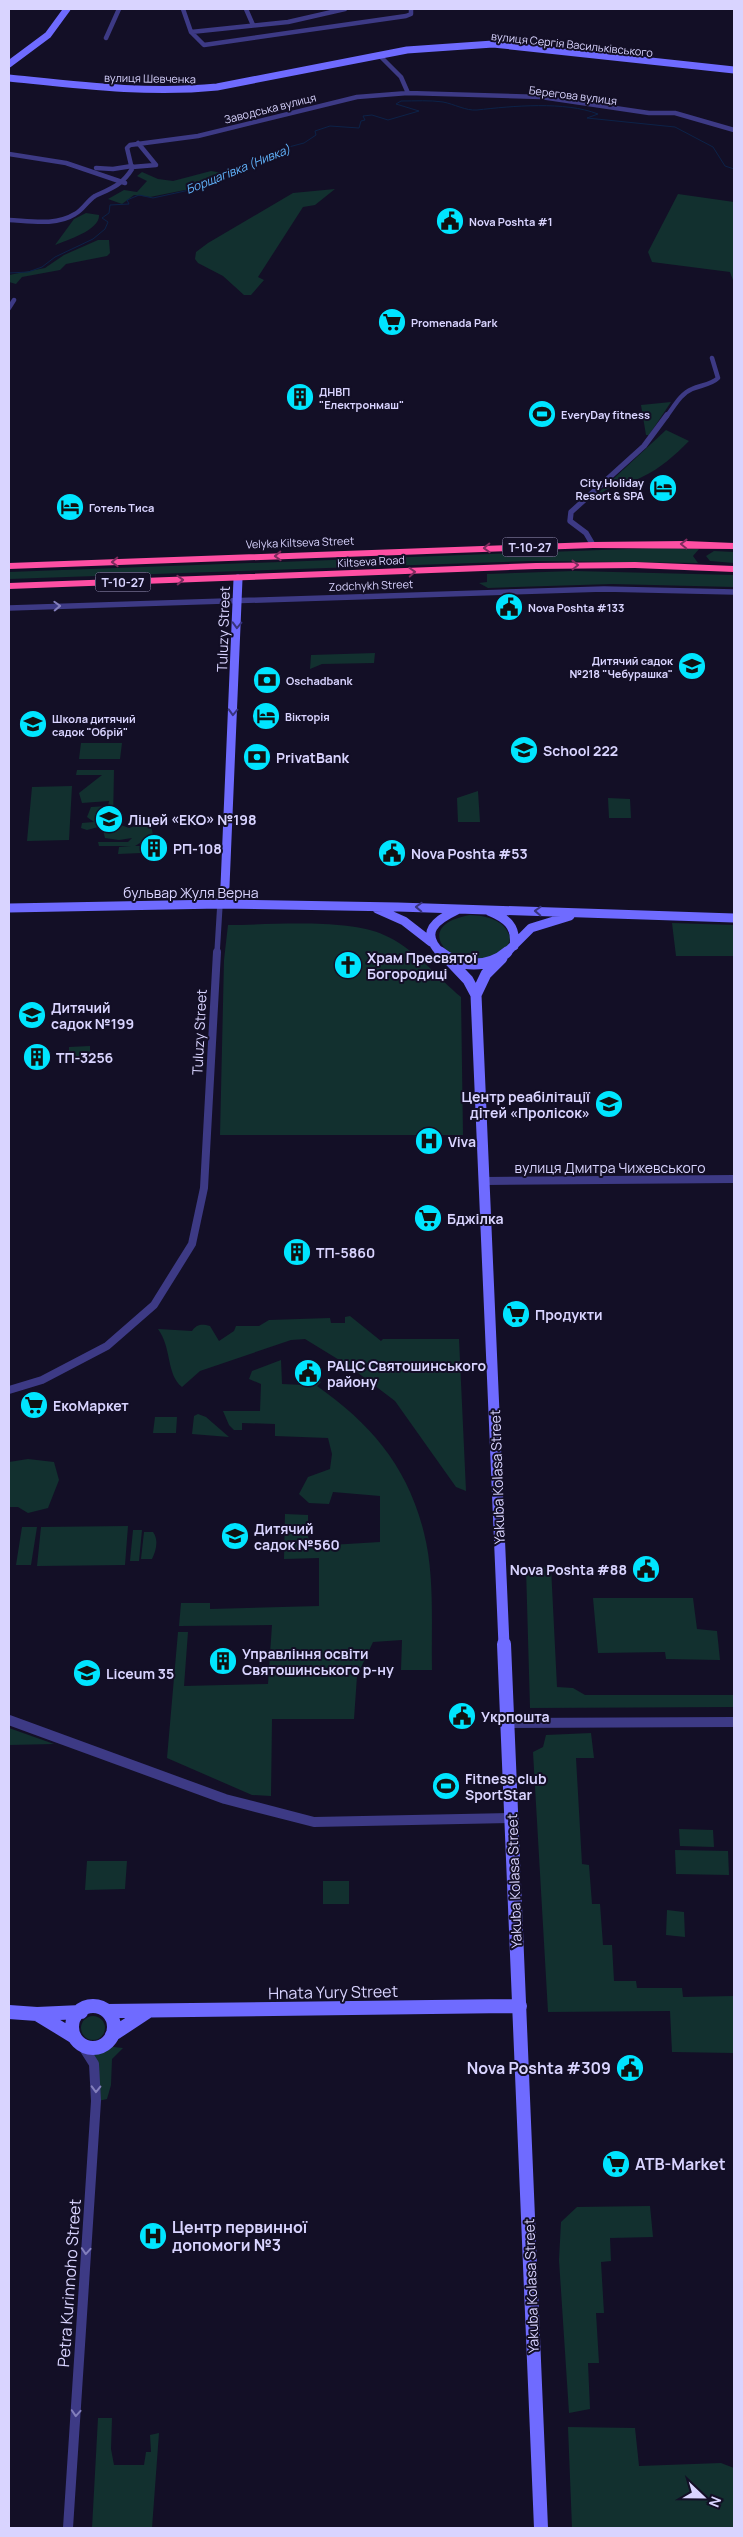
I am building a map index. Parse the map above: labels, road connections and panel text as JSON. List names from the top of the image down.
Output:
{
  "streets": {
    "highway": ["Velyka Kiltseva Street", "Т-10-27", "Kiltseva Road"],
    "street": [
      "вулиця Сергія Васильківського",
      "вулиця Шевченка",
      "Берегова вулиця",
      "Заводська вулиця",
      "Zodchykh Street",
      "Tuluzy Street",
      "бульвар Жуля Верна",
      "вулиця Дмитра Чижевського",
      "Yakuba Kolasa Street",
      "Hnata Yury Street",
      "Petra Kurinnoho Street"
    ]
  },
  "crossings": [
    ["вулиця Сергія Васильківського", "вулиця Шевченка"],
    ["Берегова вулиця", "Заводська вулиця"],
    ["Kiltseva Road", "Tuluzy Street"],
    ["Zodchykh Street", "Tuluzy Street"],
    ["Tuluzy Street", "бульвар Жуля Верна"],
    ["бульвар Жуля Верна", "Yakuba Kolasa Street"],
    ["вулиця Дмитра Чижевського", "Yakuba Kolasa Street"],
    ["Yakuba Kolasa Street", "Hnata Yury Street"],
    ["Hnata Yury Street", "Petra Kurinnoho Street"]
  ],
  "one_way": ["Velyka Kiltseva Street", "Kiltseva Road", "Petra Kurinnoho Street"],
  "water": ["Борщагівка (Нивка)"],
  "places": {
    "public building": [
      "Nova Poshta #1",
      "Nova Poshta #133",
      "Nova Poshta #53",
      "РАЦС Святошинського району",
      "Nova Poshta #88",
      "Укрпошта",
      "Nova Poshta #309"
    ],
    "supermarket": [
      "Promenada Park",
      "Бджілка",
      "Продукти",
      "ЕкоМаркет",
      "ATB-Market"
    ],
    "building": [
      "ДНВП \"Електронмаш\"",
      "РП-108",
      "ТП-3256",
      "ТП-5860",
      "Управління освіти Святошинського р-ну"
    ],
    "sports": ["EveryDay fitness", "Fitness club SportStar"],
    "hotel": ["City Holiday Resort & SPA", "Готель Тиса", "Вікторія"],
    "school or university": [
      "Дитячий садок №218 \"Чебурашка\"",
      "Школа дитячий садок \"Обрій\"",
      "School 222",
      "Ліцей «ЕКО» №198",
      "Дитячий садок №199",
      "Центр реабілітації дітей «Пролісок»",
      "Дитячий садок №560",
      "Liceum 35"
    ],
    "bank": ["Oschadbank", "PrivatBank"],
    "church": ["Храм Пресвятої Богородиці"],
    "hospital": ["Viva", "Центр первинної допомоги №3"]
  },
  "north": "right"
}
